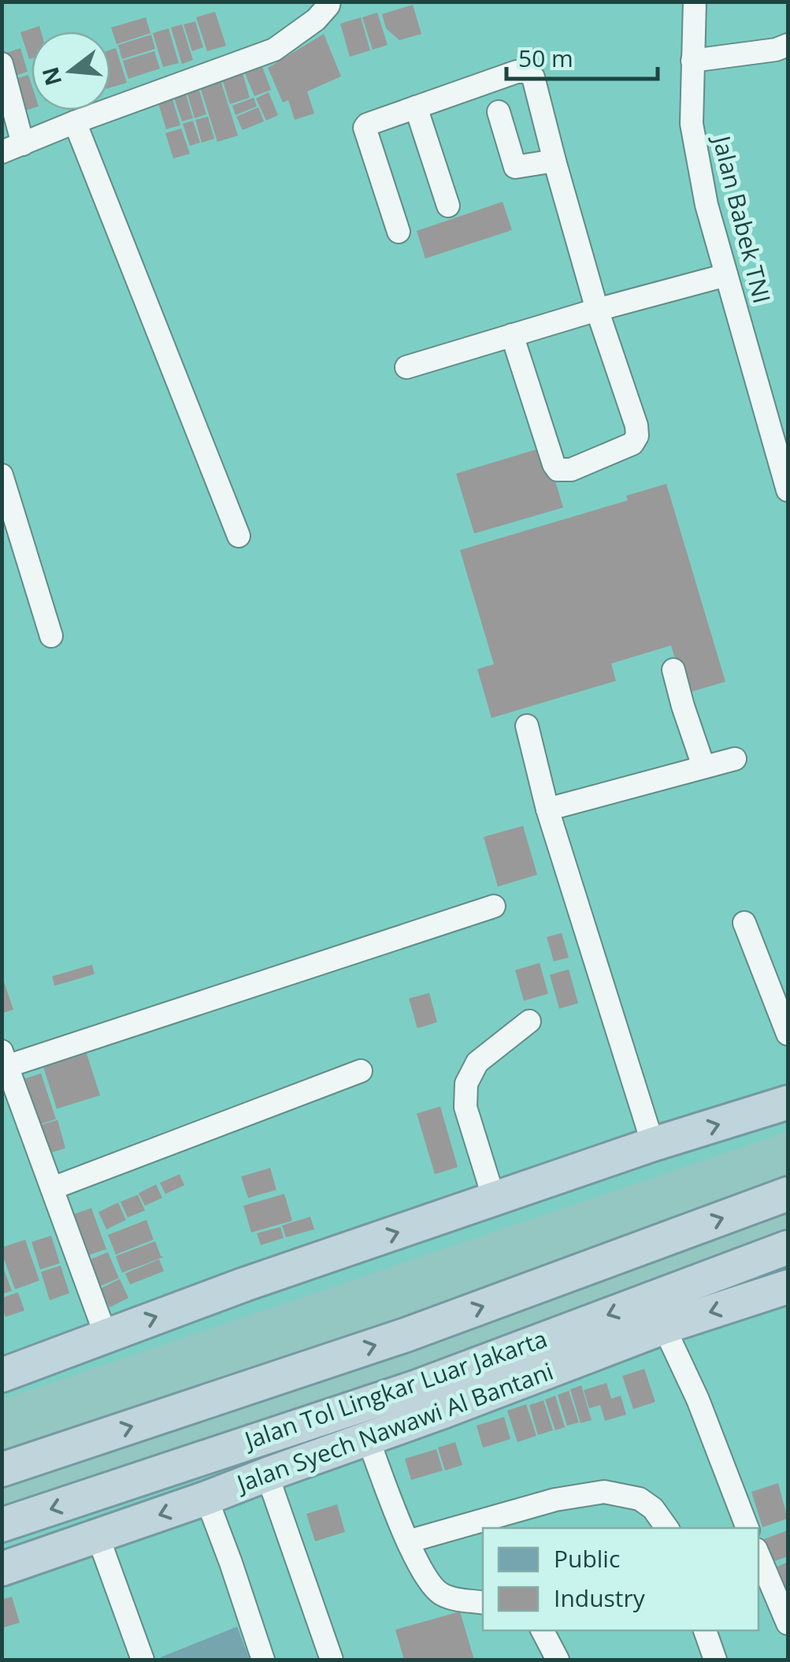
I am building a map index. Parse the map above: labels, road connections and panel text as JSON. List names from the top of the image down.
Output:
{
  "streets": {
    "highway": ["Jalan Tol Lingkar Luar Jakarta", "Jalan Syech Nawawi Al Bantani"],
    "street": ["Jalan Babek TNI"]
  },
  "legend": ["Public", "Industry"],
  "scale_bar": "50 m",
  "north": "left"
}
